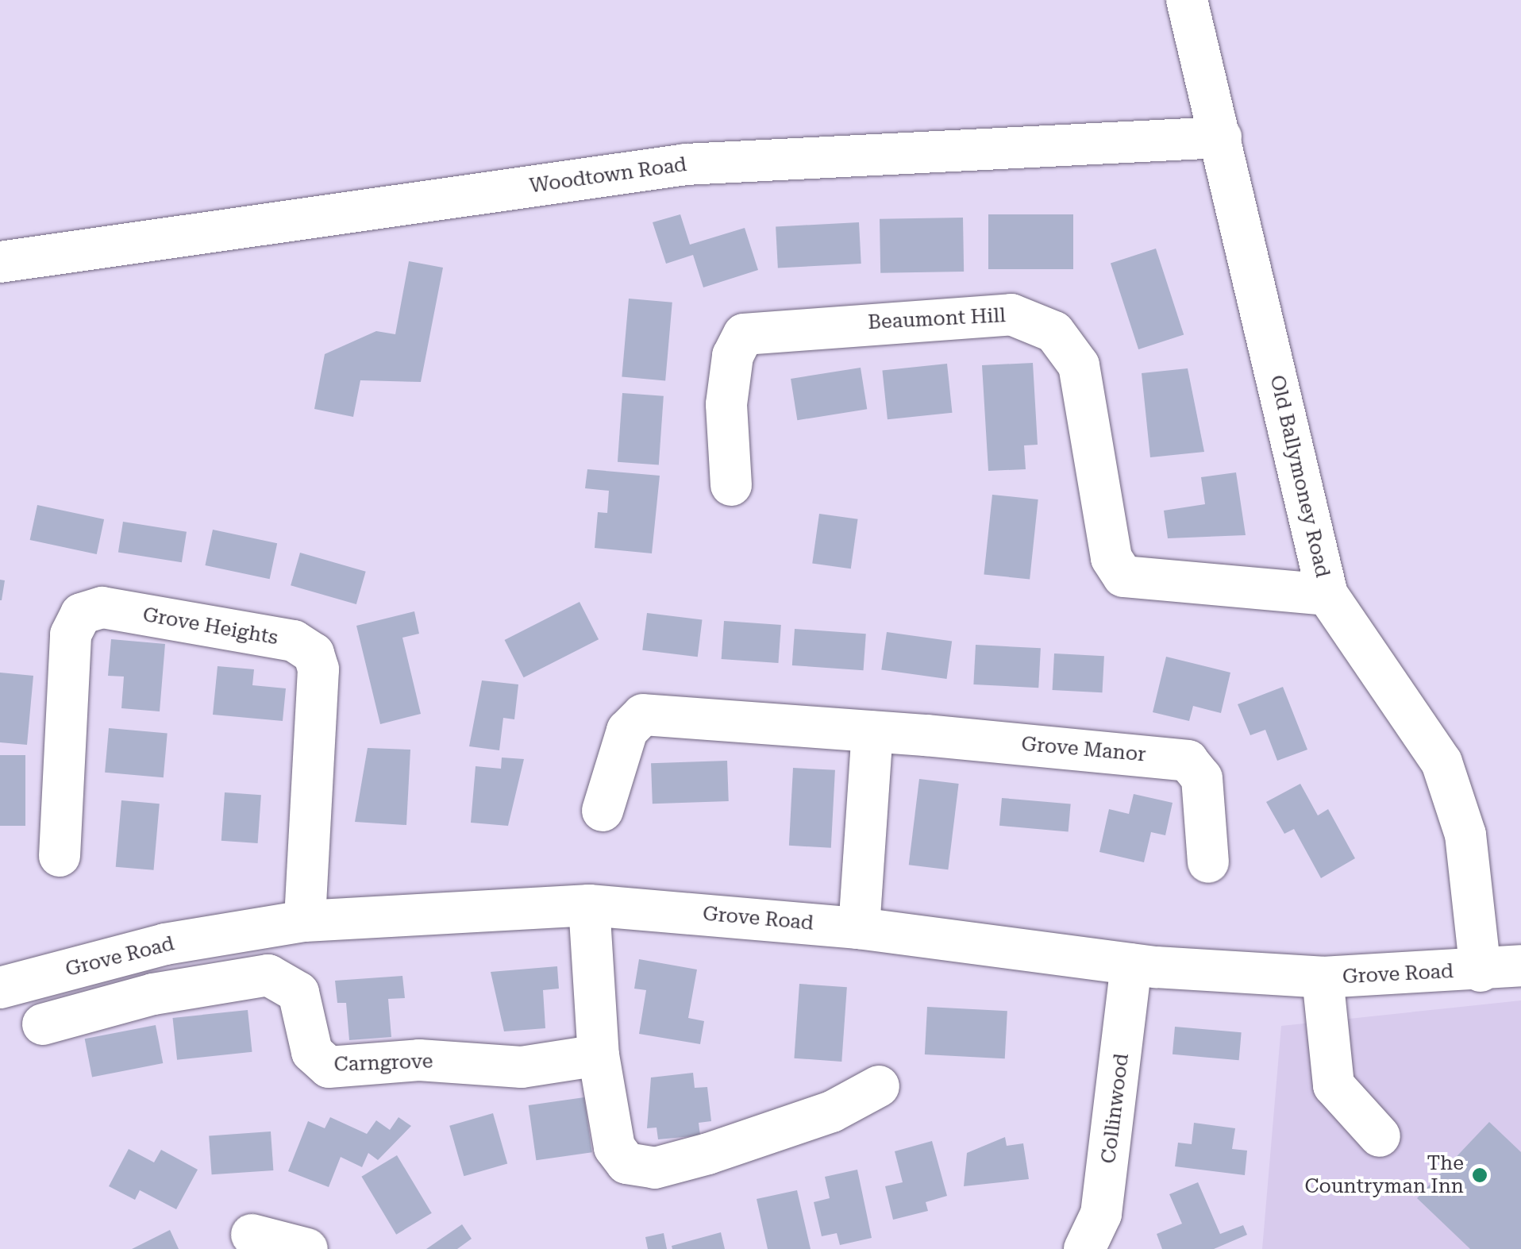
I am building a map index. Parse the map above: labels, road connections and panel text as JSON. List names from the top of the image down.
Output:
{
  "streets": {
    "street": [
      "Woodtown Road",
      "Beaumont Hill",
      "Old Ballymoney Road",
      "Grove Heights",
      "Grove Manor",
      "Grove Road",
      "Carngrove",
      "Collinwood"
    ]
  },
  "crossings": [
    ["Woodtown Road", "Old Ballymoney Road"],
    ["Beaumont Hill", "Old Ballymoney Road"],
    ["Old Ballymoney Road", "Grove Road"],
    ["Grove Heights", "Grove Road"],
    ["Grove Road", "Collinwood"]
  ],
  "places": ["The Countryman Inn"]
}
